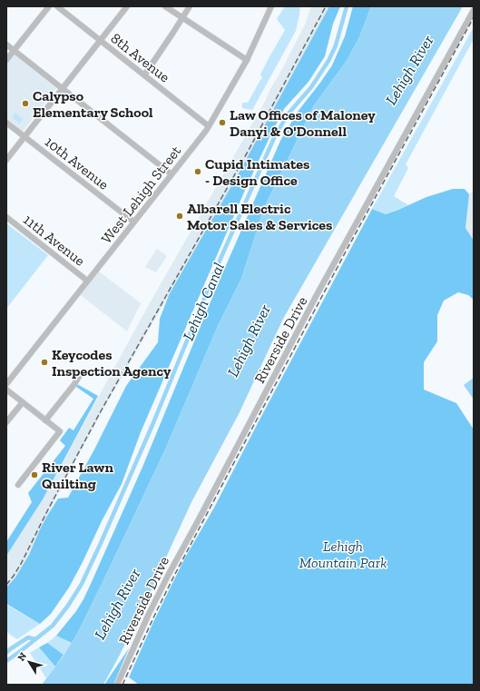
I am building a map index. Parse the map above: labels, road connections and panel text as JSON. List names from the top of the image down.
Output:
{
  "streets": {
    "street": [
      "8th Avenue",
      "10th Avenue",
      "West Lehigh Street",
      "11th Avenue",
      "Riverside Drive"
    ]
  },
  "crossings": [
    ["8th Avenue", "West Lehigh Street"],
    ["10th Avenue", "West Lehigh Street"],
    ["West Lehigh Street", "11th Avenue"]
  ],
  "water": ["Lehigh River", "Lehigh Canal"],
  "parks": ["Lehigh Mountain Park"],
  "places": [
    "Calypso Elementary School",
    "Law Offices of Maloney Danyi & O'Donnell",
    "Cupid Intimates - Design Office",
    "Albarell Electric Motor Sales & Services",
    "Keycodes Inspection Agency",
    "River Lawn Quilting"
  ],
  "north": "top left"
}
